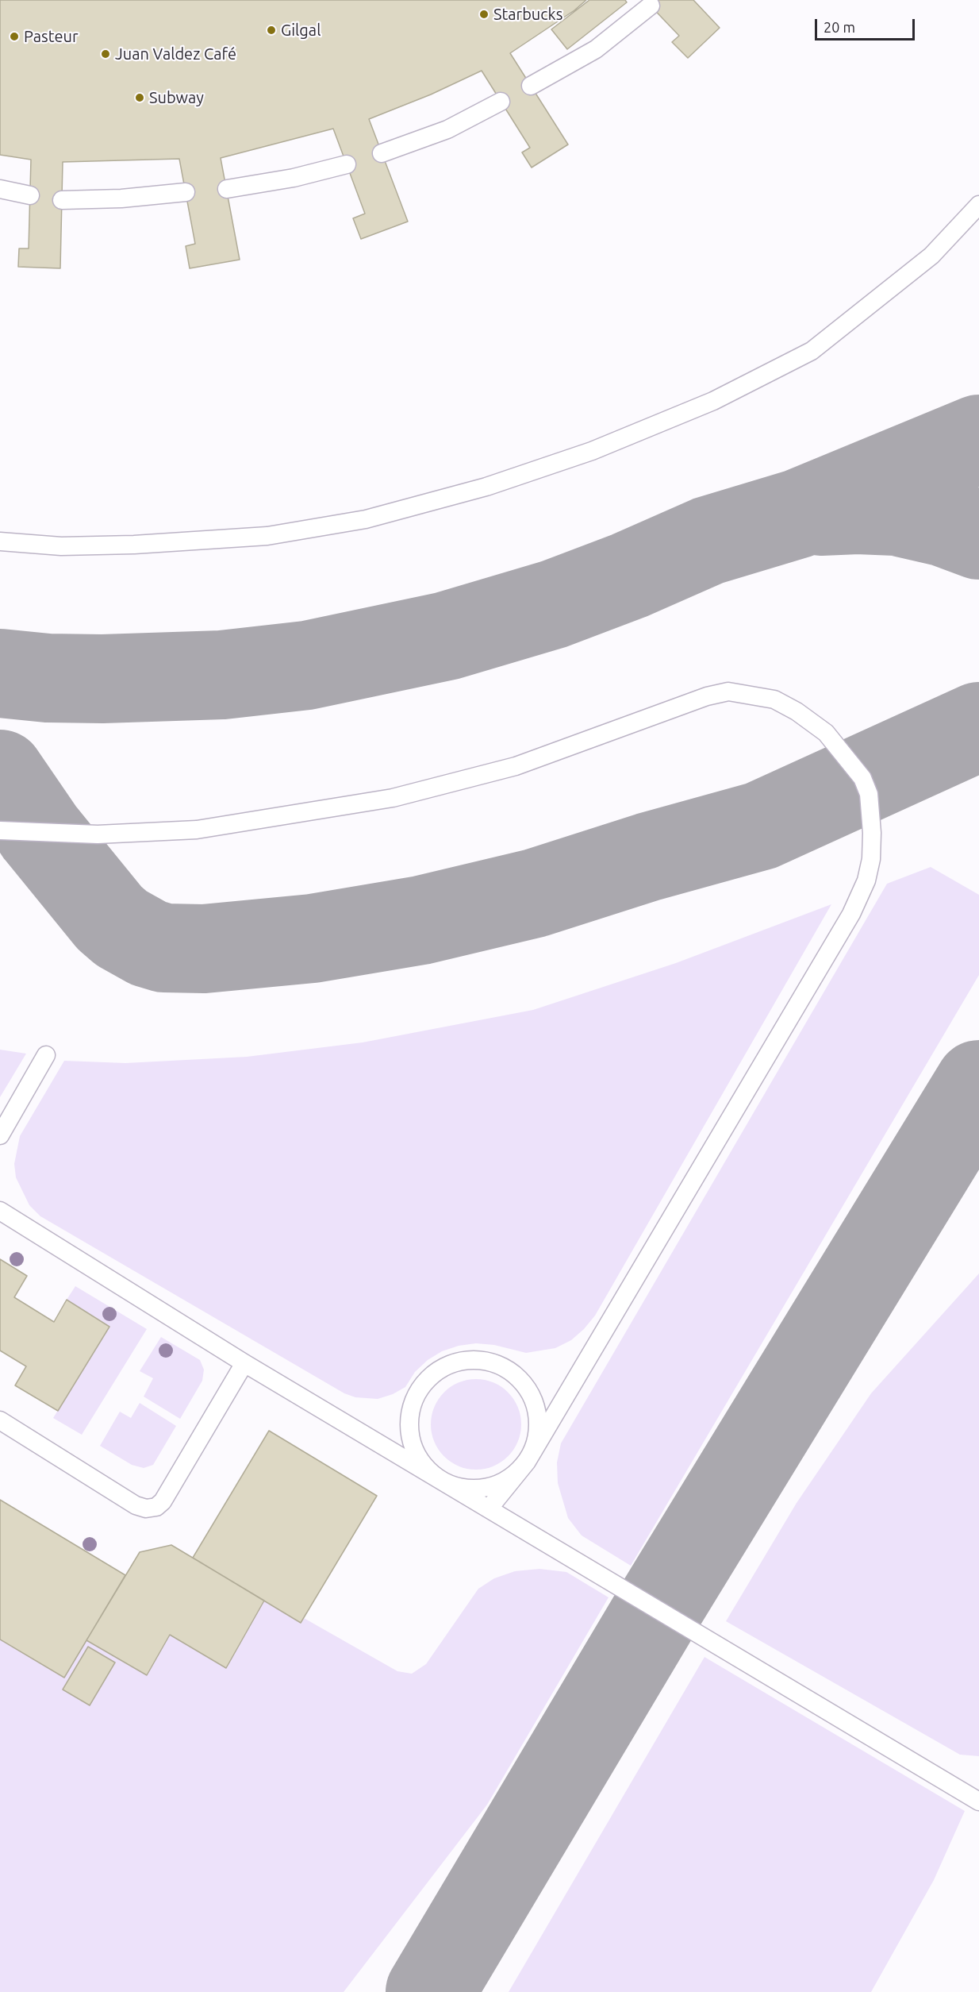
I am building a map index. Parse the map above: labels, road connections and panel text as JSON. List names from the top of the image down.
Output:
{
  "places": [
    "Starbucks",
    "Gilgal",
    "Pasteur",
    "Juan Valdez Café",
    "Subway"
  ],
  "scale_bar": "20 m"
}
